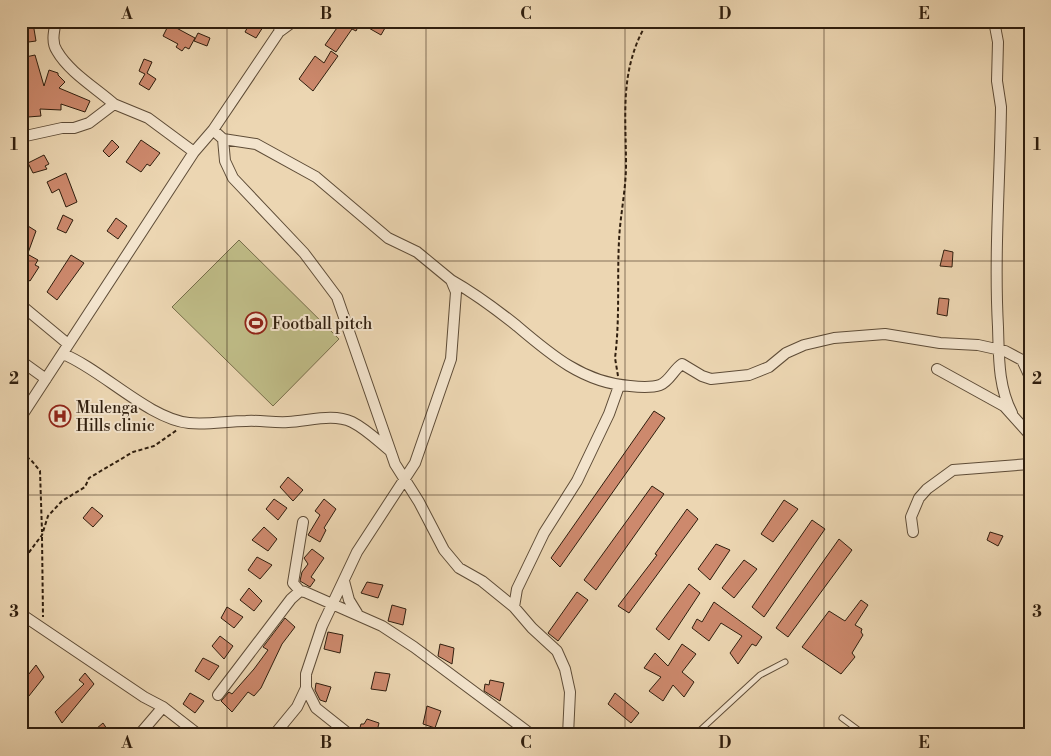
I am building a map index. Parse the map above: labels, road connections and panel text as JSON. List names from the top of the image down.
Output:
{
  "places": {
    "sports": ["Football pitch"],
    "hospital": ["Mulenga Hills clinic"]
  },
  "grid": {
    "columns": [
      "A",
      "B",
      "C",
      "D",
      "E"
    ],
    "rows": ["1", "2", "3"]
  }
}
